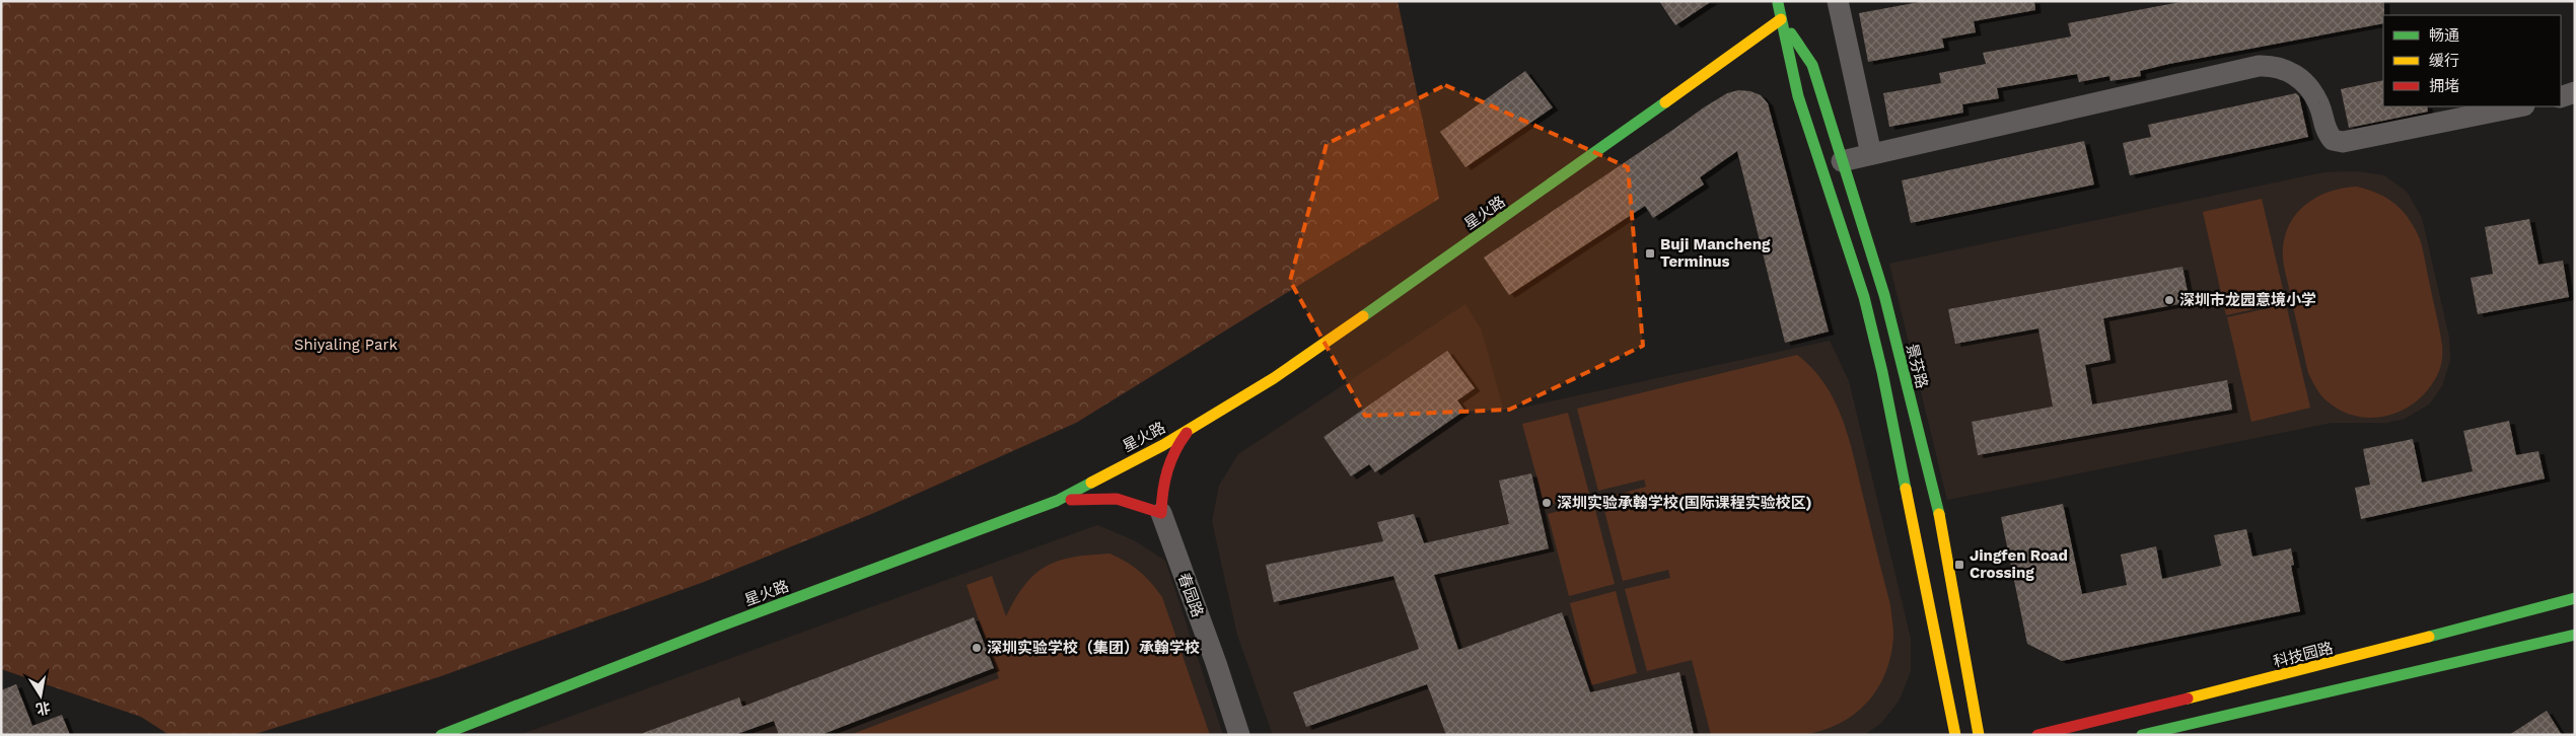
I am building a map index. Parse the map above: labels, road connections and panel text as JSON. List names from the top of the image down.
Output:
{
  "streets": {
    "street": [
      "星火路",
      "景芬路",
      "春园路",
      "科技园路"
    ]
  },
  "crossings": [
    ["星火路", "景芬路"],
    ["星火路", "春园路"]
  ],
  "parks": ["Shiyaling Park"],
  "places": {
    "transit": ["Buji Mancheng Terminus", "Jingfen Road Crossing"],
    "other": ["深圳市龙园意境小学", "深圳实验承翰学校(国际课程实验校区)", "深圳实验学校（集团）承翰学校"]
  },
  "legend": ["畅通", "缓行", "拥堵"],
  "north": "bottom"
}
